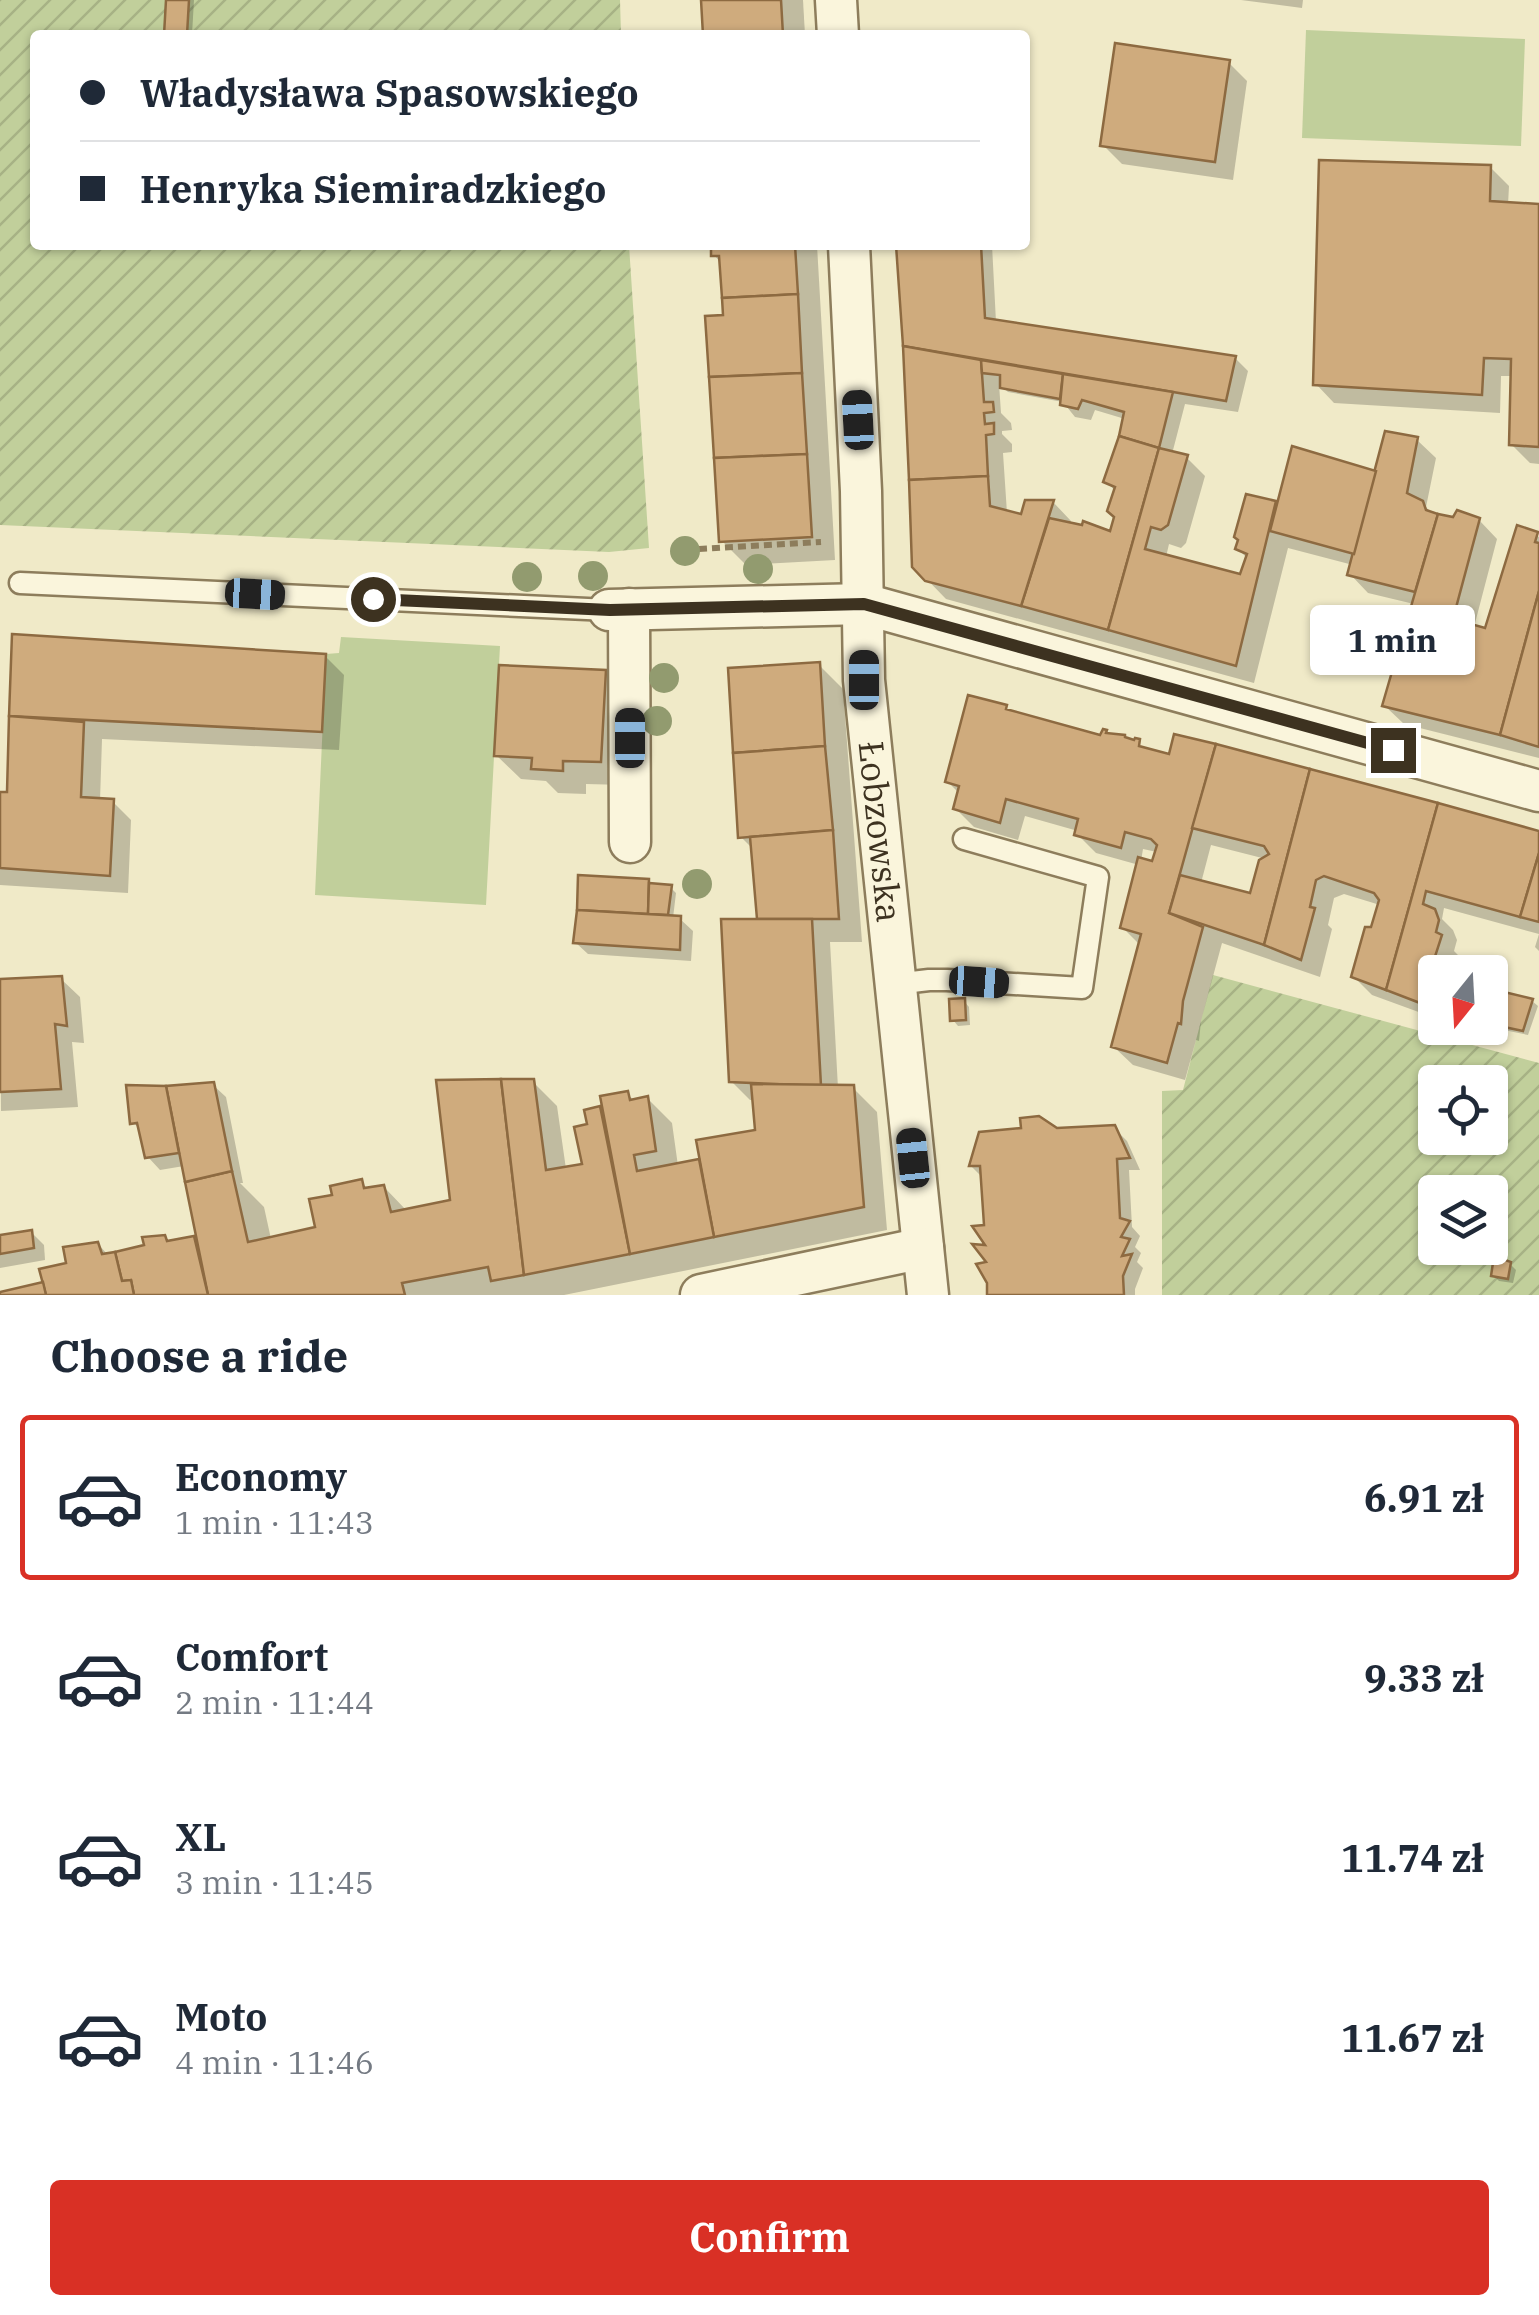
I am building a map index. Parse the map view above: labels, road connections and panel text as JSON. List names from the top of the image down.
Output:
{
  "streets": {
    "street": ["Łobzowska"]
  },
  "north": "bottom",
  "page": {
    "banner": ["Władysława Spasowskiego", "Henryka Siemiradzkiego"],
    "bubble": "1 min",
    "heading": "Choose a ride",
    "list": [
      {
        "name": "Economy",
        "note": "1 min · 11:43",
        "value": "6.91 zł"
      },
      {
        "name": "Comfort",
        "note": "2 min · 11:44",
        "value": "9.33 zł"
      },
      {
        "name": "XL",
        "note": "3 min · 11:45",
        "value": "11.74 zł"
      },
      {
        "name": "Moto",
        "note": "4 min · 11:46",
        "value": "11.67 zł"
      }
    ],
    "buttons": "Confirm"
  }
}
